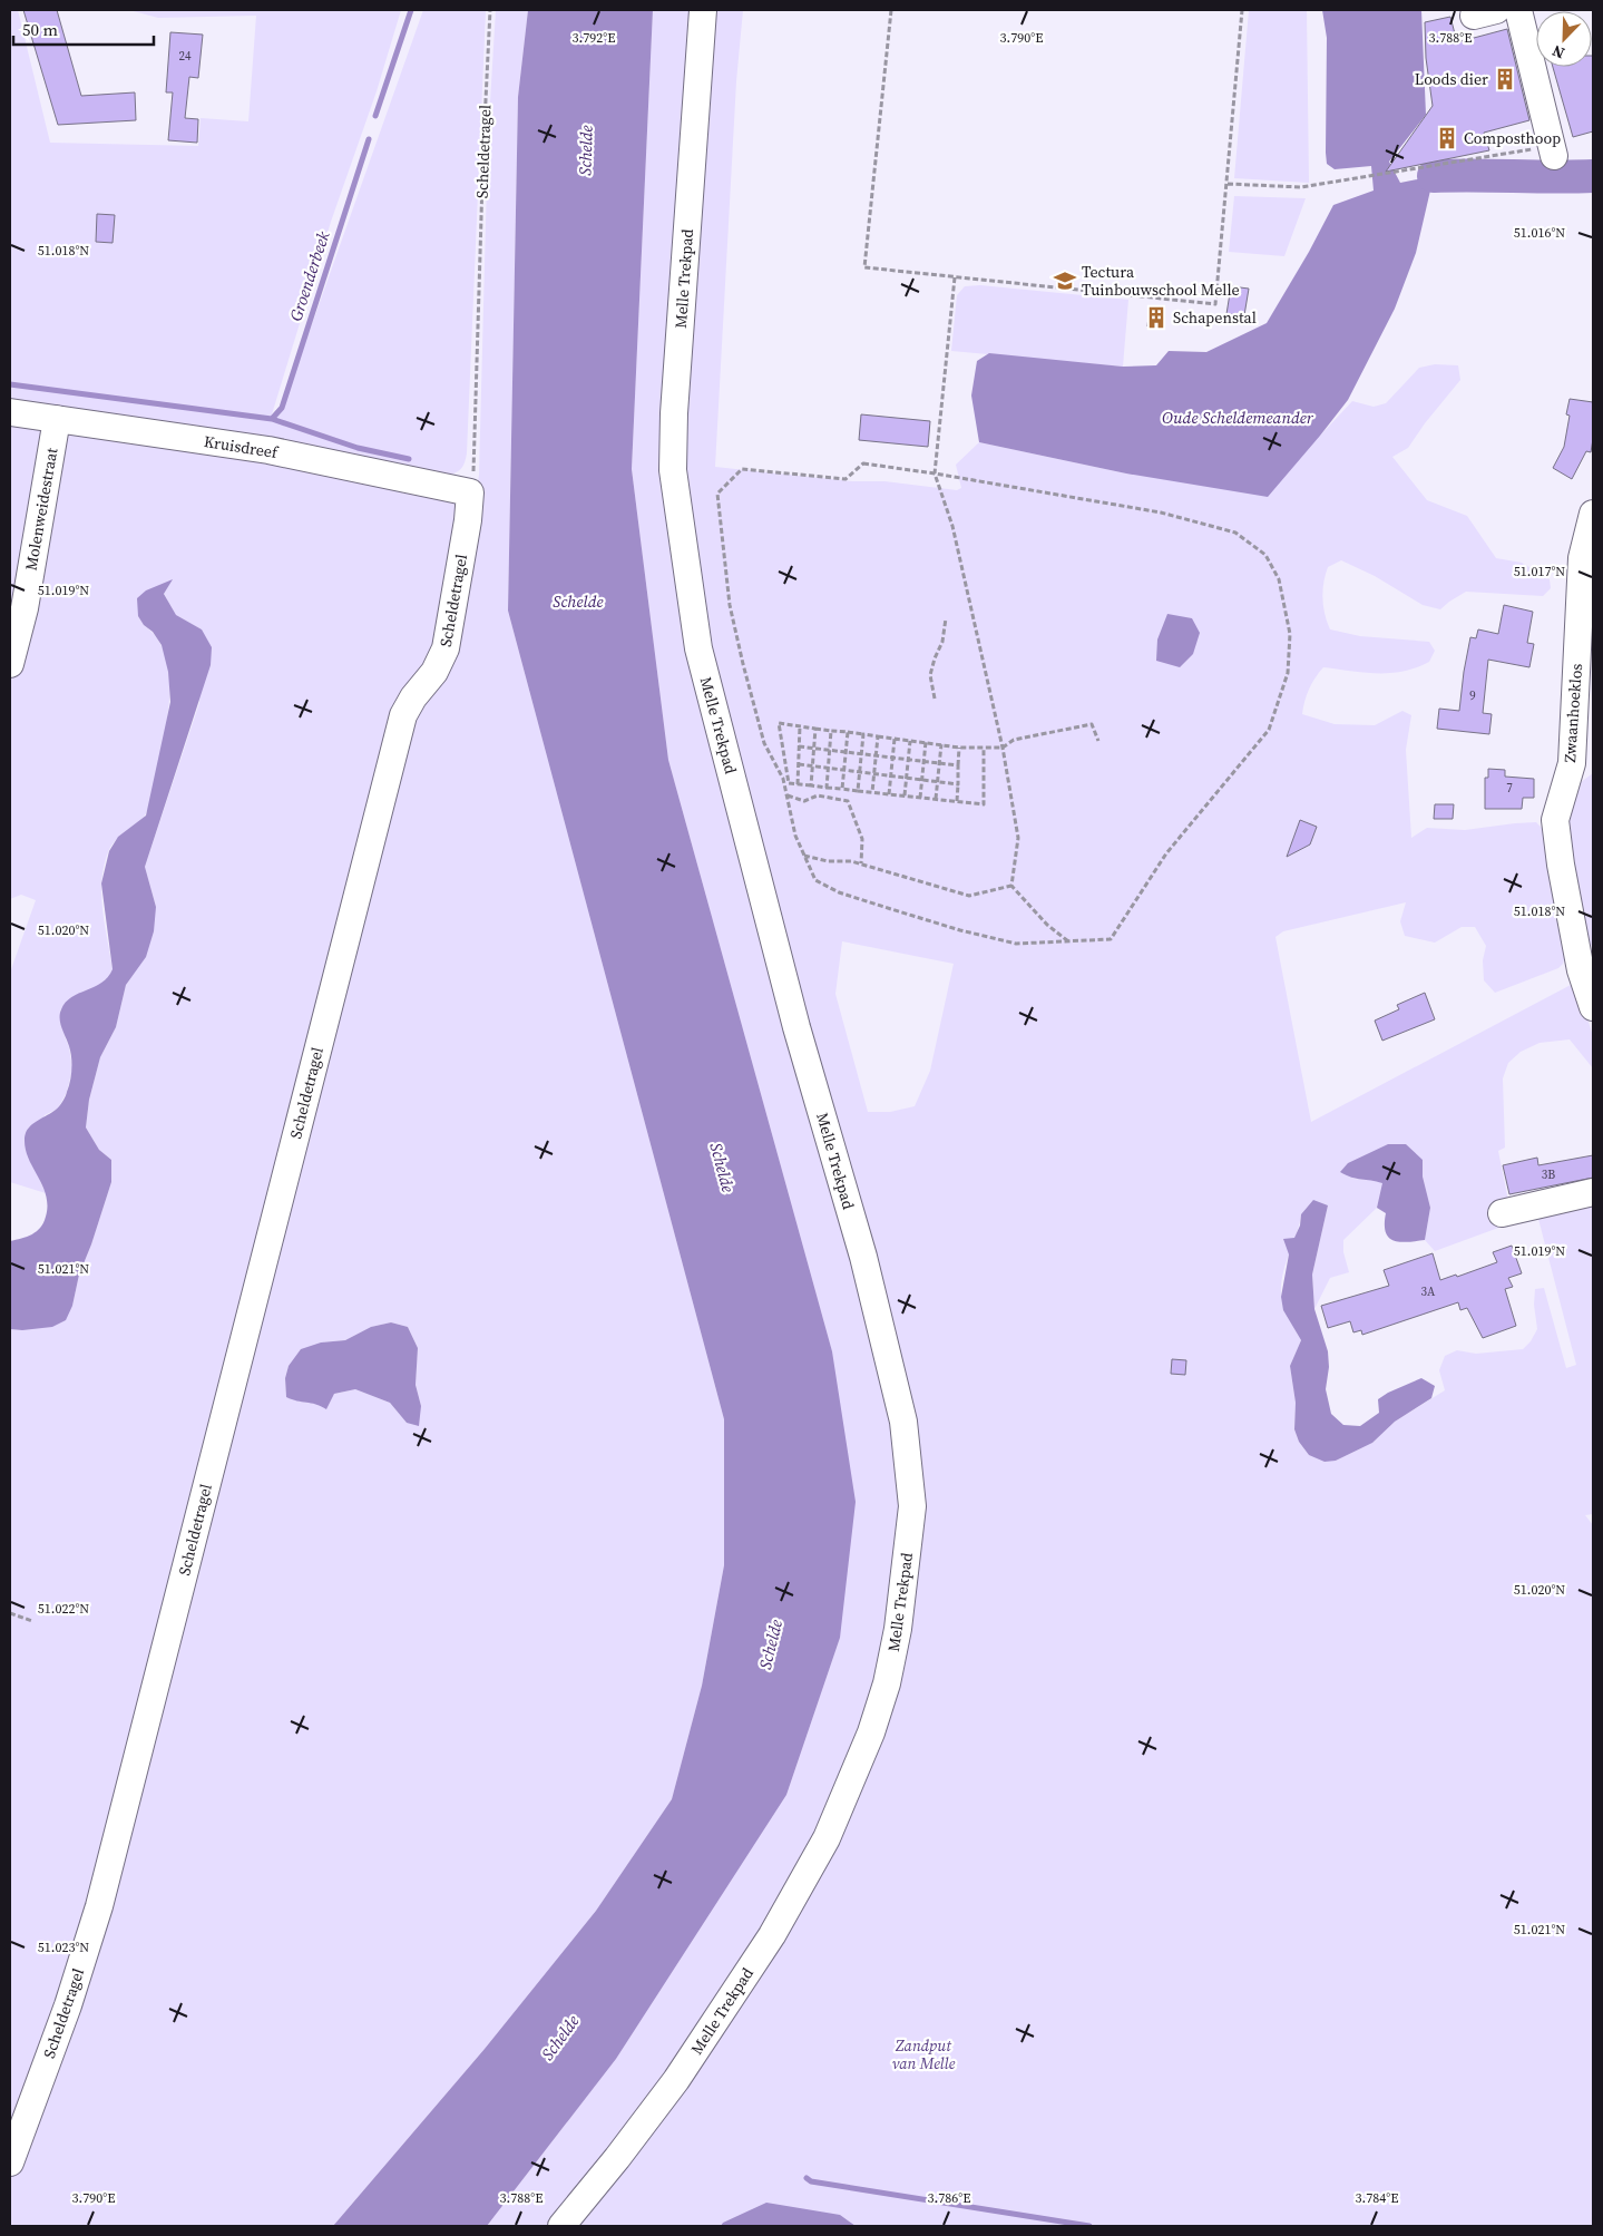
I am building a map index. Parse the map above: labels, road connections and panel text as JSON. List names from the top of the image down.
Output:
{
  "streets": {
    "street": [
      "Scheldetragel",
      "Melle Trekpad",
      "Kruisdreef",
      "Molenweidestraat",
      "Zwaanhoeklos"
    ]
  },
  "crossings": [
    ["Scheldetragel", "Kruisdreef"],
    ["Kruisdreef", "Molenweidestraat"]
  ],
  "water": ["Schelde", "Groenderbeek", "Oude Scheldemeander"],
  "parks": ["Zandput van Melle"],
  "places": {
    "building": ["Loods dier", "Composthoop", "Schapenstal"],
    "school or university": ["Tectura Tuinbouwschool Melle"]
  },
  "house_numbers": [
    "24",
    "9",
    "7",
    "3B",
    "3A"
  ],
  "scale_bar": "50 m",
  "north": "bottom left",
  "coordinates": [
    "3.790°E",
    "3.788°E",
    "3.792°E",
    "51.016°N",
    "51.018°N",
    "51.017°N",
    "51.019°N",
    "51.020°N",
    "51.021°N",
    "51.022°N",
    "51.023°N",
    "3.786°E",
    "3.784°E"
  ]
}
